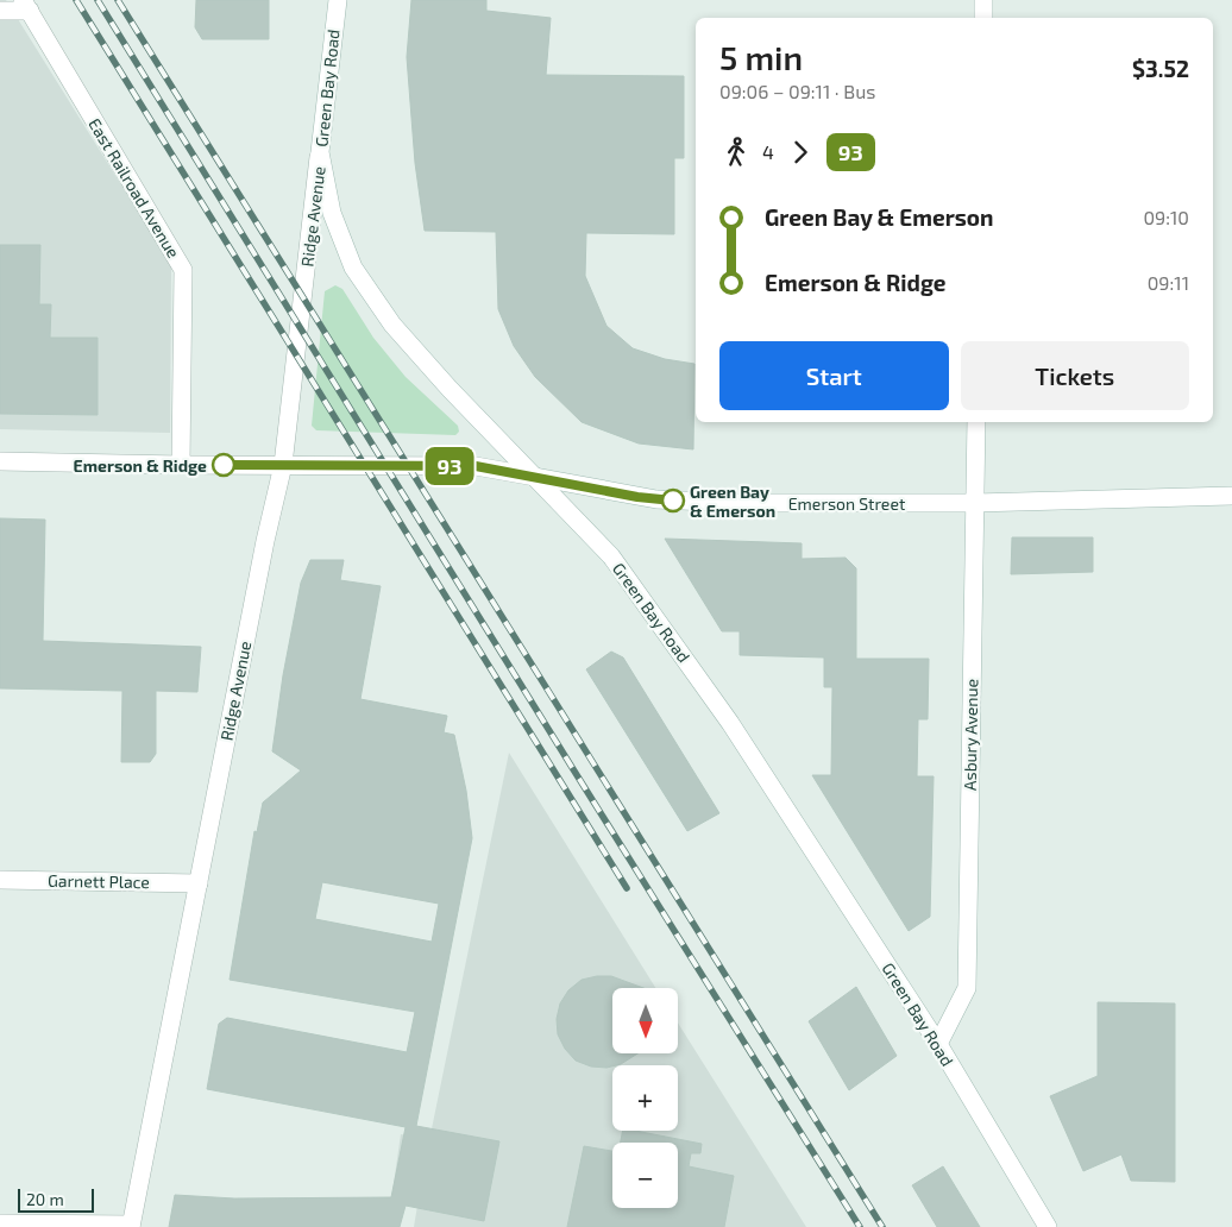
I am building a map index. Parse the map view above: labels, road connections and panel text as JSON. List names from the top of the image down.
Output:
{
  "streets": {
    "main road": [
      "Green Bay Road",
      "East Railroad Avenue",
      "Ridge Avenue",
      "Emerson Street",
      "Asbury Avenue",
      "Garnett Place"
    ]
  },
  "crossings": [
    ["Green Bay Road", "Ridge Avenue"],
    ["Green Bay Road", "Emerson Street"],
    ["Green Bay Road", "Asbury Avenue"],
    ["East Railroad Avenue", "Emerson Street"],
    ["Ridge Avenue", "Emerson Street"],
    ["Ridge Avenue", "Garnett Place"],
    ["Emerson Street", "Asbury Avenue"]
  ],
  "places": ["Emerson & Ridge", "Green Bay & Emerson"],
  "lines": ["bus line 93"],
  "scale_bar": "20 m",
  "north": "bottom",
  "page": {
    "on_map": "93",
    "heading": ["5 min", "09:06 – 09:11 · Bus", "$3.52"],
    "legs": ["4", "93"],
    "list": [
      {
        "name": "Green Bay & Emerson",
        "value": "09:10"
      },
      {
        "name": "Emerson & Ridge",
        "value": "09:11"
      }
    ],
    "buttons": ["Start", "Tickets"],
    "map_buttons": ["+", "−"],
    "scale": "20 m"
  }
}
